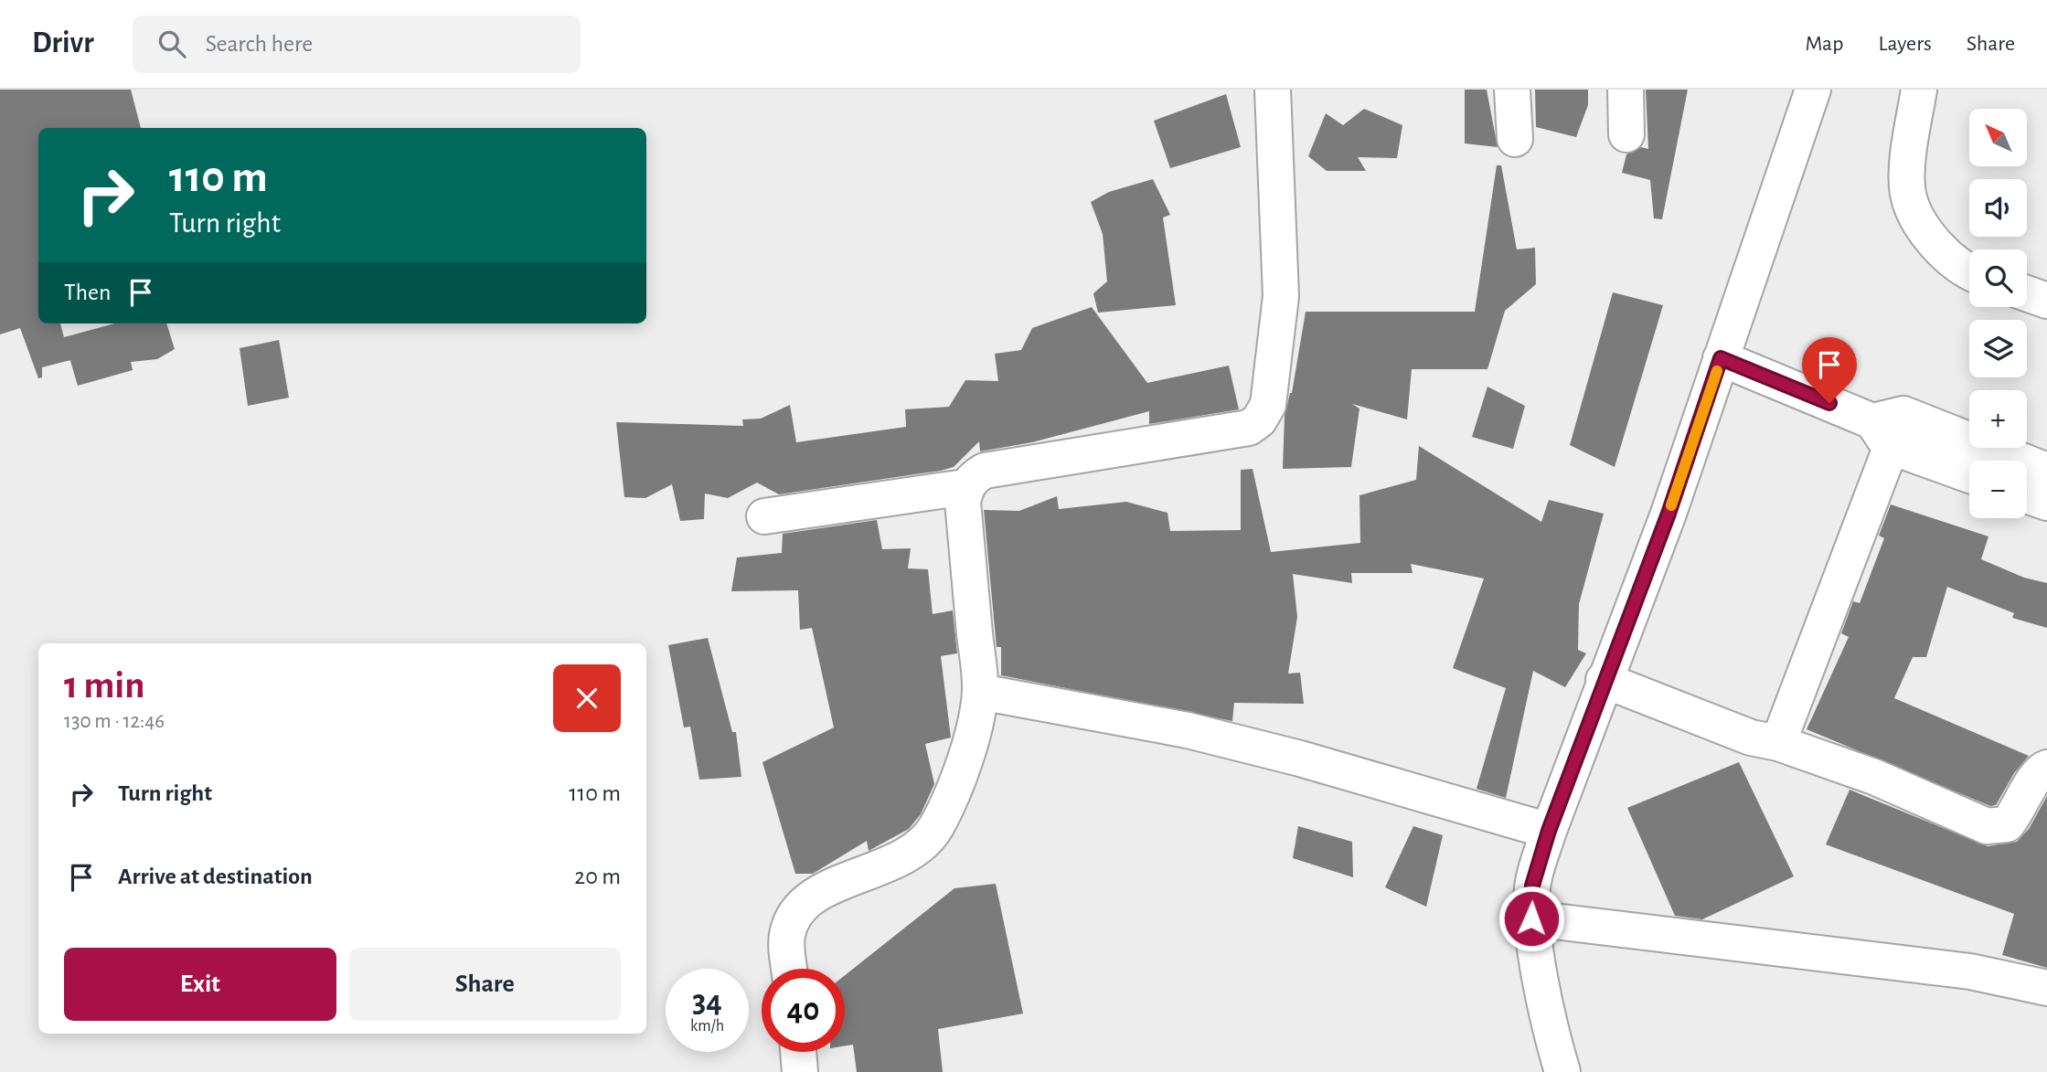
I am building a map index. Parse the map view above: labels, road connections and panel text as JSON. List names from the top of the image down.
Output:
{
  "north": "top left",
  "page": {
    "header": "Drivr",
    "search": "Search here",
    "nav": ["Map", "Layers", "Share"],
    "map_buttons": ["+", "−"],
    "turn": ["110 m", "Turn right"],
    "then": "Then",
    "heading": ["1 min", "130 m · 12:46"],
    "list": [
      {
        "name": "Turn right",
        "value": "110 m"
      },
      {
        "name": "Arrive at destination",
        "value": "20 m"
      }
    ],
    "buttons": ["Exit", "Share"],
    "speed": "34 km/h",
    "limit": "40"
  }
}
